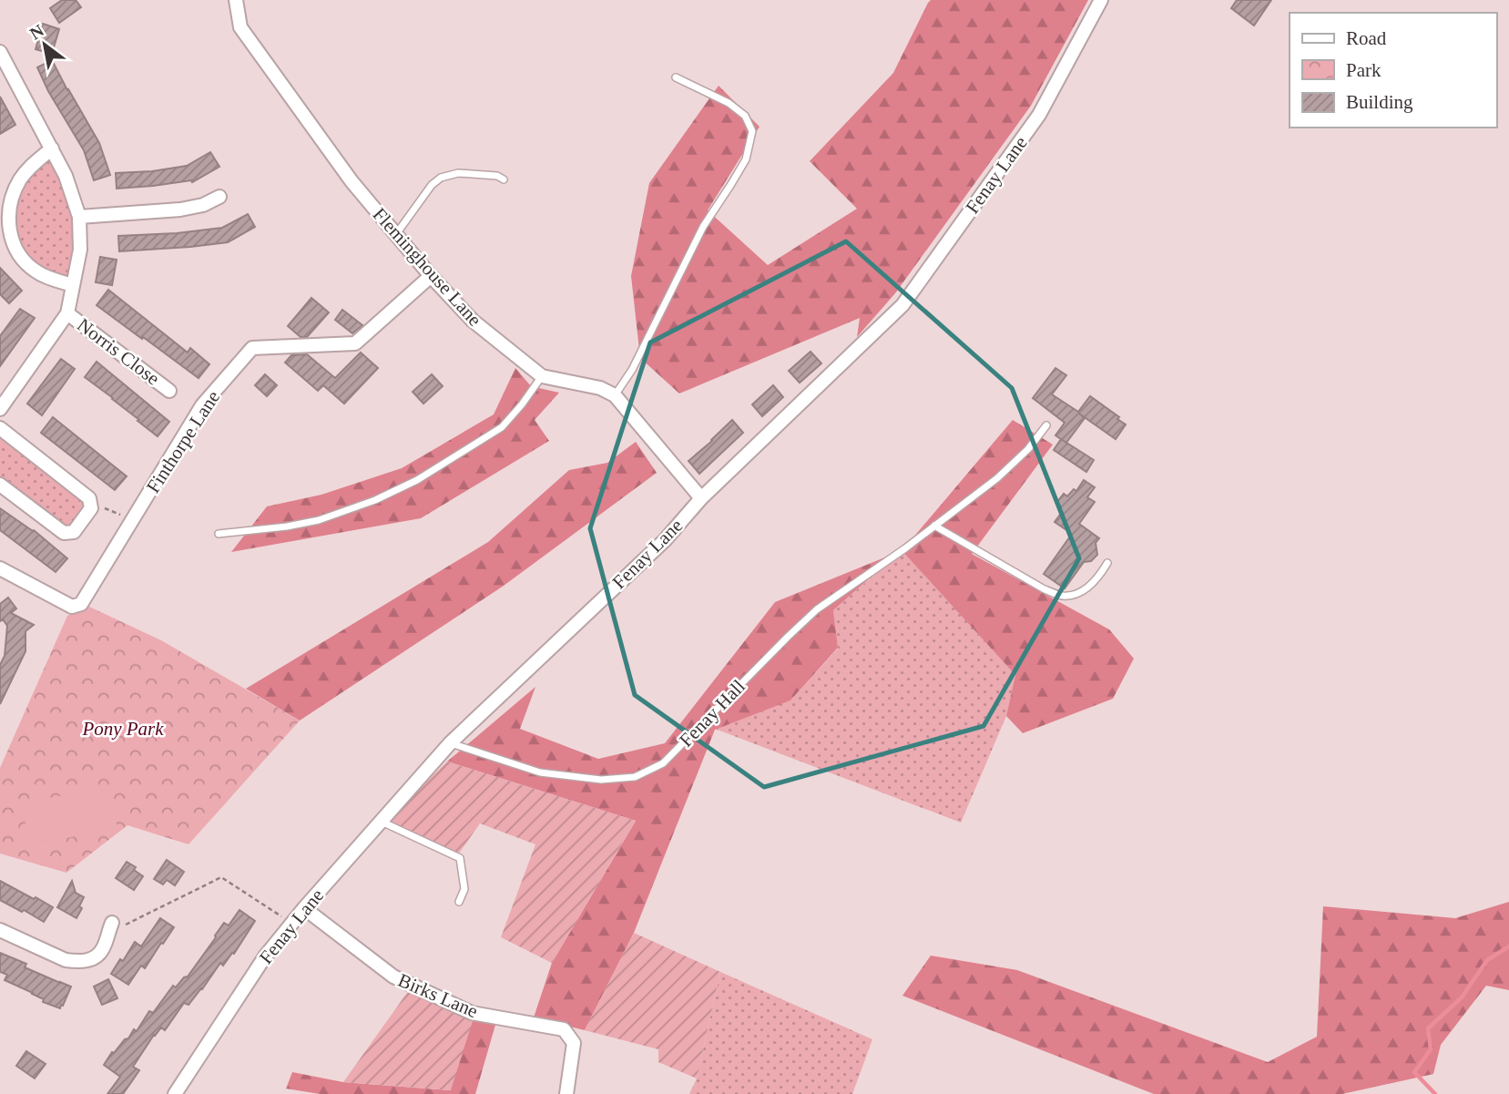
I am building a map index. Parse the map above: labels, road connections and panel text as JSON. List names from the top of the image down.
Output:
{
  "streets": {
    "street": [
      "Fenay Lane",
      "Fleminghouse Lane",
      "Norris Close",
      "Finthorpe Lane",
      "Birks Lane"
    ],
    "lane": ["Fenay Hall"]
  },
  "crossings": [
    ["Fenay Lane", "Fenay Hall"],
    ["Fenay Lane", "Birks Lane"],
    ["Fleminghouse Lane", "Finthorpe Lane"]
  ],
  "parks": ["Pony Park"],
  "legend": ["Road", "Park", "Building"],
  "north": "top left"
}
